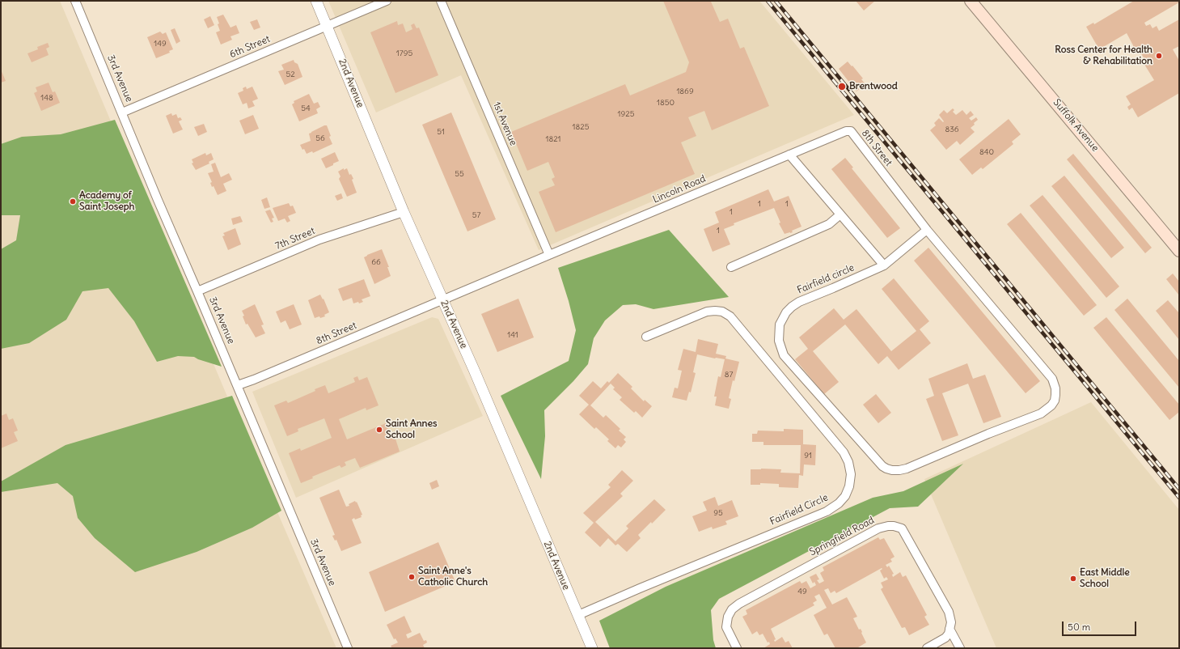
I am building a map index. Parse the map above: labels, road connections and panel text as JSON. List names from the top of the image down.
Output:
{
  "streets": {
    "main road": ["Suffolk Avenue"],
    "street": [
      "6th Street",
      "3rd Avenue",
      "2nd Avenue",
      "1st Avenue",
      "8th Street",
      "Lincoln Road",
      "7th Street",
      "Fairfield circle",
      "Fairfield Circle",
      "Springfield Road"
    ]
  },
  "crossings": [
    ["6th Street", "3rd Avenue"],
    ["6th Street", "2nd Avenue"],
    ["3rd Avenue", "8th Street"],
    ["3rd Avenue", "7th Street"],
    ["2nd Avenue", "8th Street"],
    ["2nd Avenue", "Lincoln Road"],
    ["2nd Avenue", "7th Street"],
    ["2nd Avenue", "Fairfield Circle"],
    ["1st Avenue", "Lincoln Road"],
    ["8th Street", "Lincoln Road"],
    ["8th Street", "Fairfield circle"]
  ],
  "places": [
    "Ross Center for Health & Rehabilitation",
    "Brentwood",
    "Academy of Saint Joseph",
    "Saint Annes School",
    "Saint Anne's Catholic Church",
    "East Middle School"
  ],
  "house_numbers": [
    "149",
    "1795",
    "52",
    "1869",
    "148",
    "1850",
    "54",
    "1925",
    "1825",
    "836",
    "51",
    "56",
    "1821",
    "840",
    "55",
    "1",
    "1",
    "1",
    "57",
    "1",
    "66",
    "141",
    "87",
    "91",
    "95",
    "49"
  ],
  "scale_bar": "50 m"
}
